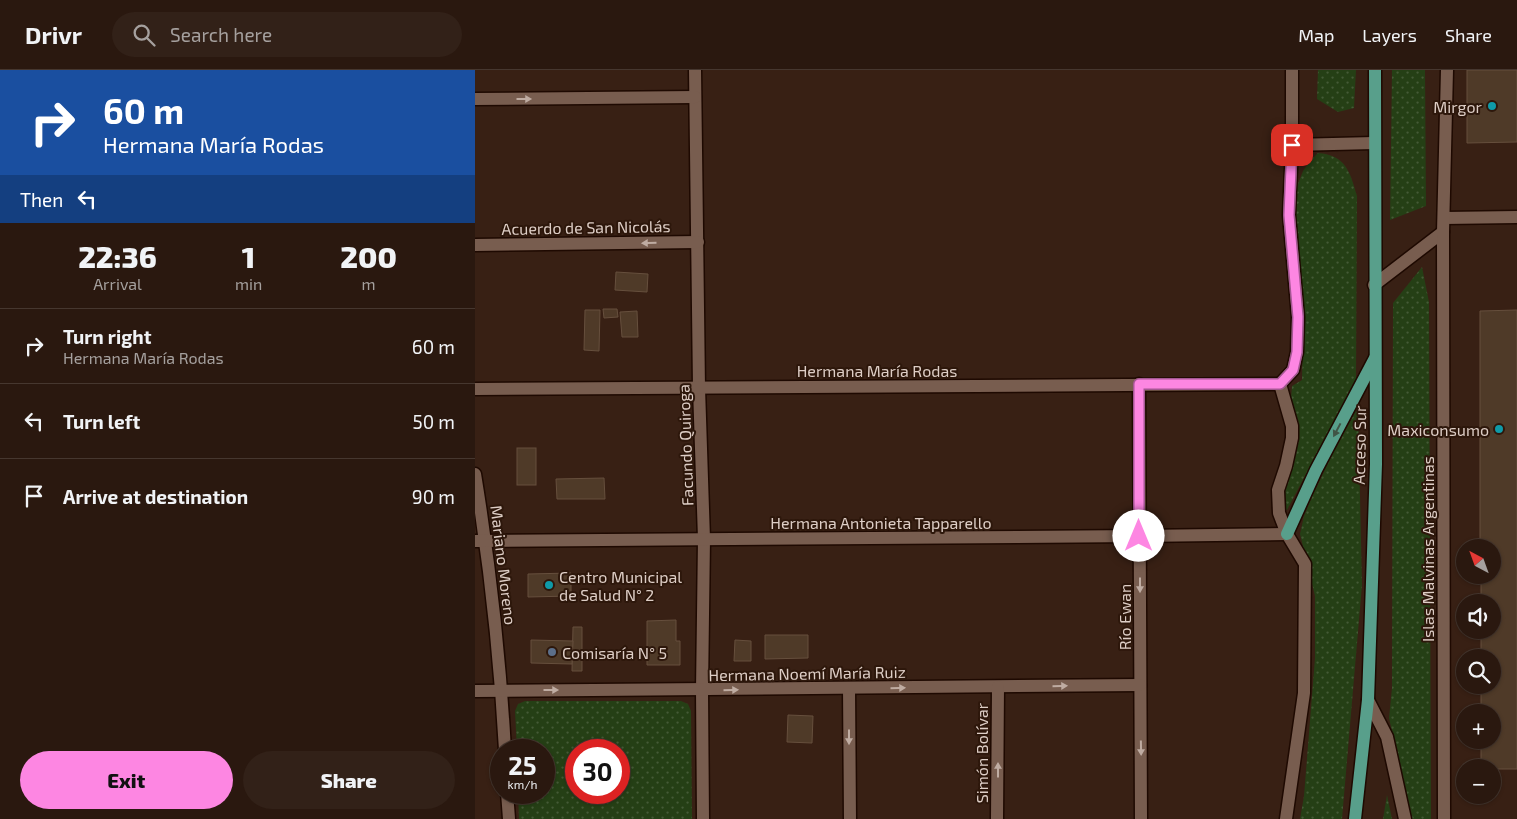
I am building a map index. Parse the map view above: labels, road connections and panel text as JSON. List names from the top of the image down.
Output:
{
  "streets": {
    "main road": ["Acceso Sur"],
    "street": [
      "Acuerdo de San Nicolás",
      "Hermana María Rodas",
      "Facundo Quiroga",
      "Hermana Antonieta Tapparello",
      "Islas Malvinas Argentinas",
      "Mariano Moreno",
      "Río Ewan",
      "Hermana Noemí María Ruiz",
      "Simón Bolívar"
    ]
  },
  "crossings": [
    ["Acuerdo de San Nicolás", "Facundo Quiroga"],
    ["Hermana María Rodas", "Facundo Quiroga"],
    ["Hermana María Rodas", "Río Ewan"],
    ["Facundo Quiroga", "Hermana Antonieta Tapparello"],
    ["Facundo Quiroga", "Hermana Noemí María Ruiz"],
    ["Hermana Antonieta Tapparello", "Mariano Moreno"],
    ["Hermana Antonieta Tapparello", "Río Ewan"],
    ["Mariano Moreno", "Hermana Noemí María Ruiz"],
    ["Río Ewan", "Hermana Noemí María Ruiz"],
    ["Hermana Noemí María Ruiz", "Simón Bolívar"]
  ],
  "one_way": [
    "Acuerdo de San Nicolás",
    "Río Ewan",
    "Hermana Noemí María Ruiz",
    "Simón Bolívar"
  ],
  "places": [
    "Mirgor",
    "Maxiconsumo",
    "Centro Municipal de Salud N° 2",
    "Comisaría N° 5"
  ],
  "north": "top left",
  "page": {
    "header": "Drivr",
    "search": "Search here",
    "nav": ["Map", "Layers", "Share"],
    "turn": ["60 m", "Hermana María Rodas"],
    "then": "Then",
    "eta": [
      "22:36",
      "Arrival",
      "1",
      "min",
      "200",
      "m"
    ],
    "list": [
      {
        "name": "Turn right",
        "note": "Hermana María Rodas",
        "value": "60 m"
      },
      {
        "name": "Turn left",
        "value": "50 m"
      },
      {
        "name": "Arrive at destination",
        "value": "90 m"
      }
    ],
    "map_buttons": ["+", "−"],
    "speed": "25 km/h",
    "limit": "30",
    "buttons": ["Exit", "Share"]
  }
}
